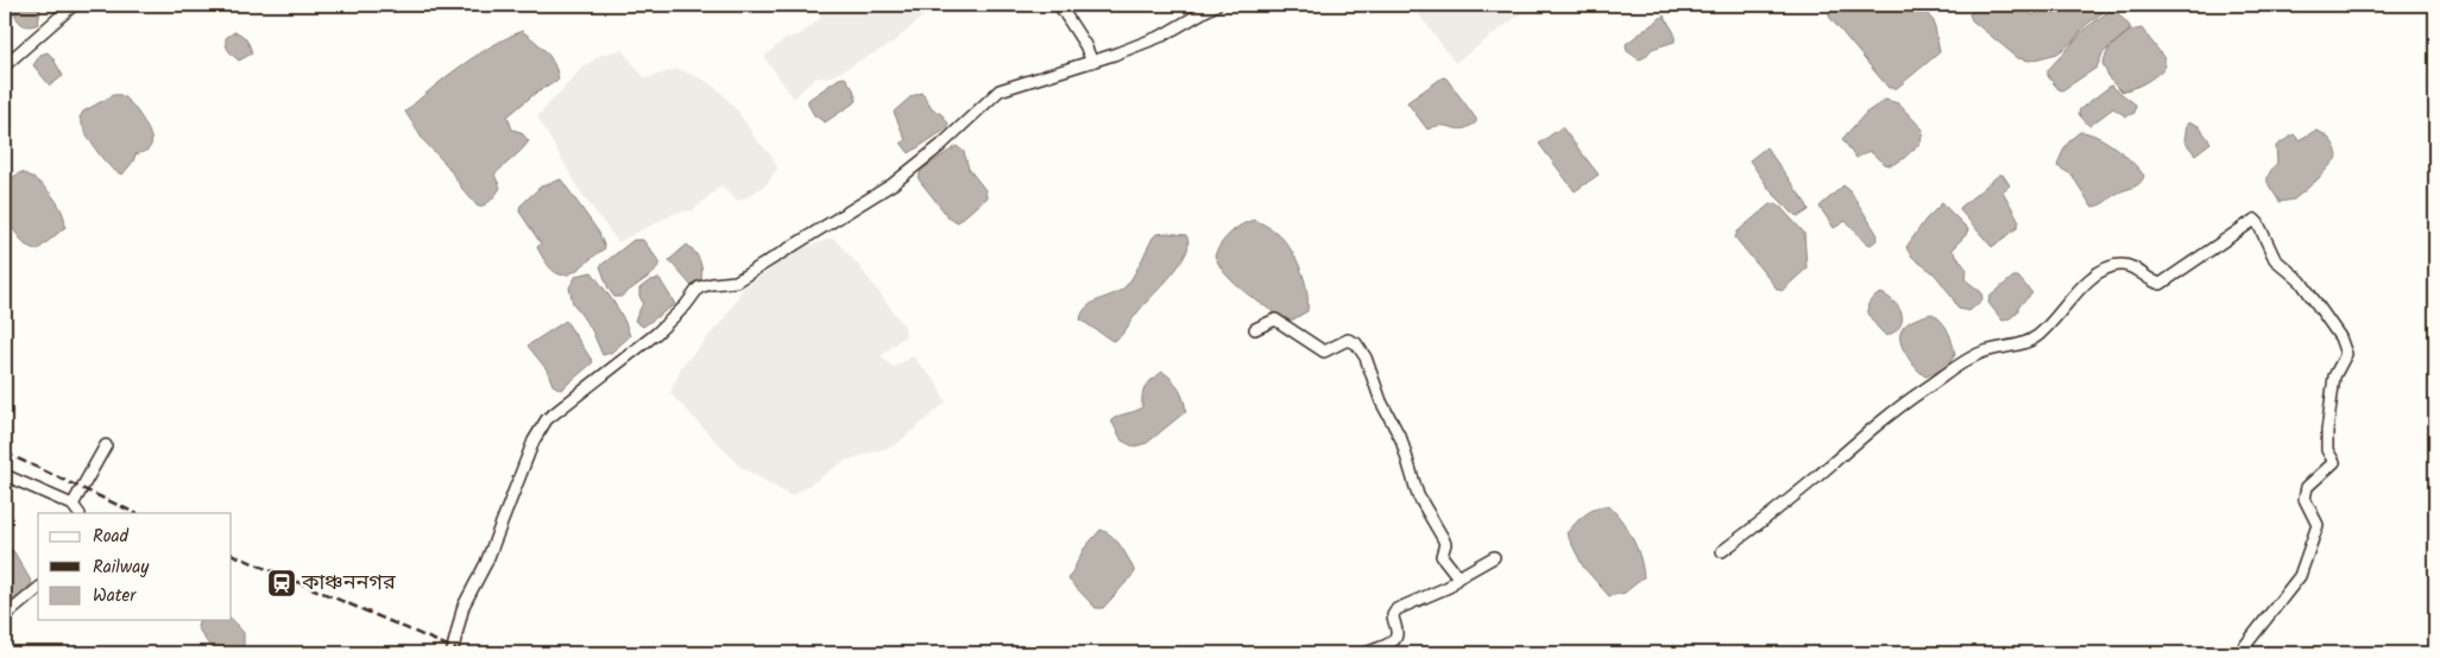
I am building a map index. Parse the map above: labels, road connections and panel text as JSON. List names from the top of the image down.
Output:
{
  "places": {
    "station": ["কাঞ্চননগর"]
  },
  "legend": ["Road", "Railway", "Water"]
}
